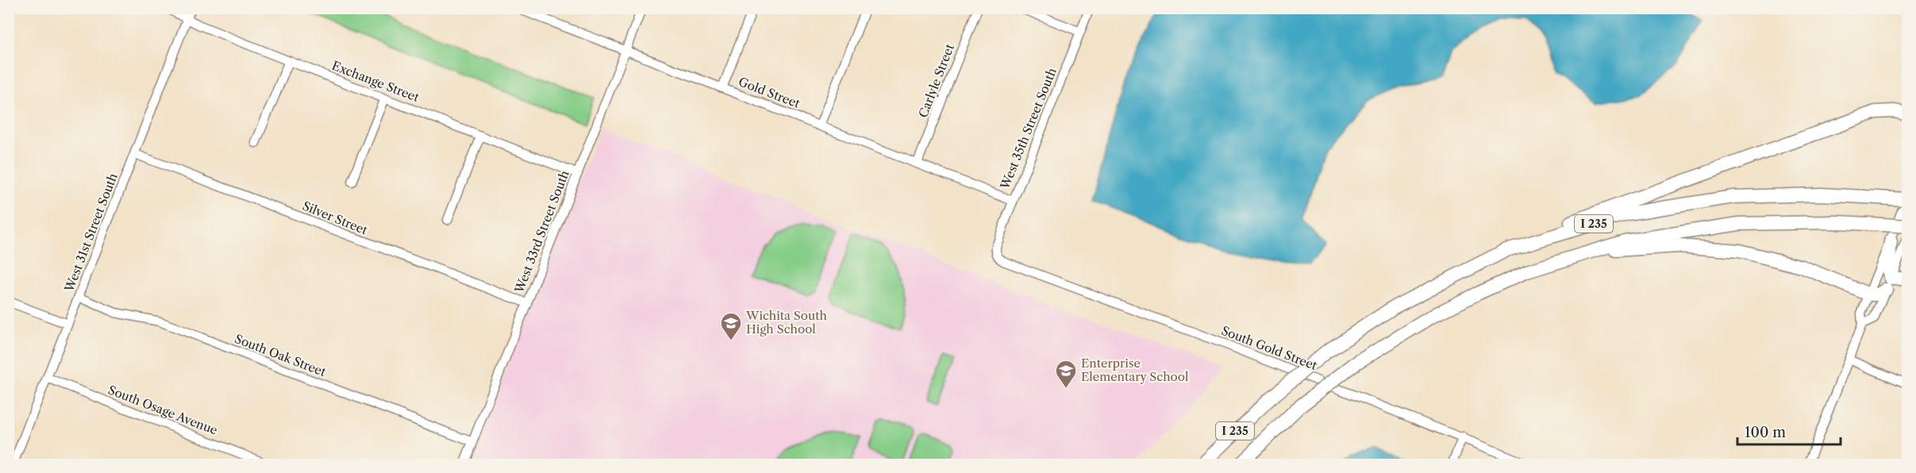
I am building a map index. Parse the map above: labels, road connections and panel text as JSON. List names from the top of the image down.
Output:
{
  "streets": {
    "highway": ["I 235"],
    "street": [
      "Carlyle Street",
      "Exchange Street",
      "Gold Street",
      "West 35th Street South",
      "Silver Street",
      "West 33rd Street South",
      "West 31st Street South",
      "South Gold Street",
      "South Oak Street",
      "South Osage Avenue"
    ]
  },
  "crossings": [
    ["Carlyle Street", "Gold Street"],
    ["Exchange Street", "West 33rd Street South"],
    ["Exchange Street", "West 31st Street South"],
    ["Gold Street", "West 35th Street South"],
    ["Gold Street", "West 33rd Street South"],
    ["West 35th Street South", "South Gold Street"],
    ["Silver Street", "West 33rd Street South"],
    ["Silver Street", "West 31st Street South"],
    ["West 33rd Street South", "South Oak Street"],
    ["West 31st Street South", "South Oak Street"],
    ["West 31st Street South", "South Osage Avenue"]
  ],
  "places": {
    "school or university": ["Wichita South High School", "Enterprise Elementary School"]
  },
  "scale_bar": "100 m"
}
